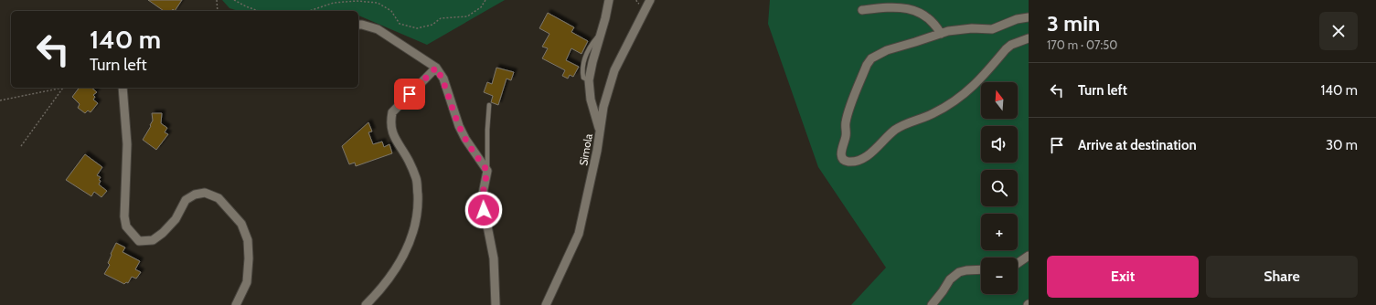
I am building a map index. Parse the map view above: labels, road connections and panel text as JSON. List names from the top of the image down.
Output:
{
  "streets": {
    "street": ["Simola"]
  },
  "north": "top",
  "page": {
    "heading": ["3 min", "170 m · 07:50"],
    "turn": ["140 m", "Turn left"],
    "list": [
      {
        "name": "Turn left",
        "value": "140 m"
      },
      {
        "name": "Arrive at destination",
        "value": "30 m"
      }
    ],
    "map_buttons": ["+", "−"],
    "buttons": ["Exit", "Share"]
  }
}
